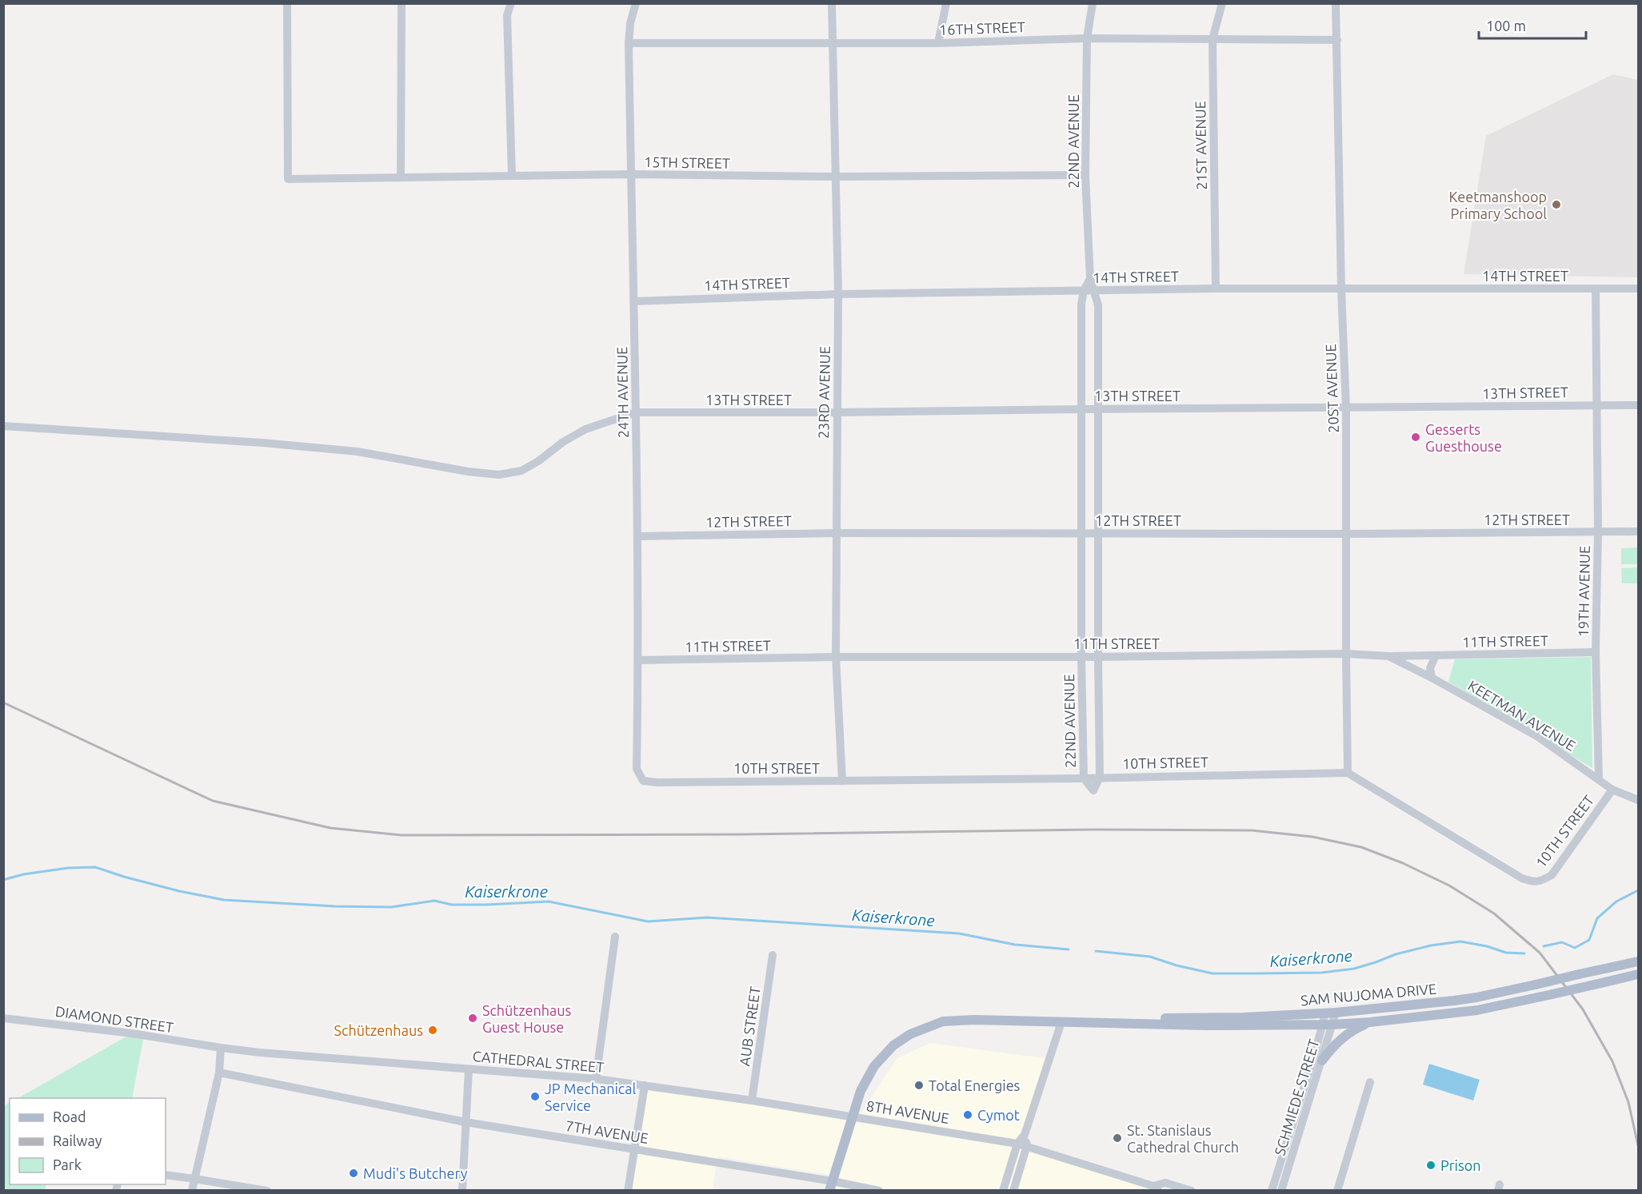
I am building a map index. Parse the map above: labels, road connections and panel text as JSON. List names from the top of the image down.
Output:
{
  "streets": {
    "main road": ["SAM NUJOMA DRIVE"],
    "street": [
      "16TH STREET",
      "22ND AVENUE",
      "21ST AVENUE",
      "15TH STREET",
      "14TH STREET",
      "20ST AVENUE",
      "24TH AVENUE",
      "23RD AVENUE",
      "13TH STREET",
      "12TH STREET",
      "19TH AVENUE",
      "11TH STREET",
      "KEETMAN AVENUE",
      "10TH STREET",
      "DIAMOND STREET",
      "AUB STREET",
      "CATHEDRAL STREET",
      "SCHMIEDE STREET",
      "8TH AVENUE",
      "7TH AVENUE"
    ]
  },
  "crossings": [
    ["16TH STREET", "22ND AVENUE"],
    ["16TH STREET", "21ST AVENUE"],
    ["16TH STREET", "20ST AVENUE"],
    ["16TH STREET", "24TH AVENUE"],
    ["16TH STREET", "23RD AVENUE"],
    ["22ND AVENUE", "15TH STREET"],
    ["22ND AVENUE", "14TH STREET"],
    ["22ND AVENUE", "13TH STREET"],
    ["22ND AVENUE", "12TH STREET"],
    ["22ND AVENUE", "11TH STREET"],
    ["22ND AVENUE", "10TH STREET"],
    ["21ST AVENUE", "14TH STREET"],
    ["15TH STREET", "24TH AVENUE"],
    ["15TH STREET", "23RD AVENUE"],
    ["14TH STREET", "20ST AVENUE"],
    ["14TH STREET", "24TH AVENUE"],
    ["14TH STREET", "23RD AVENUE"],
    ["14TH STREET", "19TH AVENUE"],
    ["20ST AVENUE", "13TH STREET"],
    ["20ST AVENUE", "12TH STREET"],
    ["20ST AVENUE", "11TH STREET"],
    ["20ST AVENUE", "10TH STREET"],
    ["24TH AVENUE", "13TH STREET"],
    ["24TH AVENUE", "12TH STREET"],
    ["24TH AVENUE", "11TH STREET"],
    ["24TH AVENUE", "10TH STREET"],
    ["23RD AVENUE", "13TH STREET"],
    ["23RD AVENUE", "12TH STREET"],
    ["23RD AVENUE", "11TH STREET"],
    ["23RD AVENUE", "10TH STREET"],
    ["13TH STREET", "19TH AVENUE"],
    ["12TH STREET", "19TH AVENUE"],
    ["19TH AVENUE", "11TH STREET"],
    ["19TH AVENUE", "KEETMAN AVENUE"],
    ["11TH STREET", "KEETMAN AVENUE"],
    ["KEETMAN AVENUE", "10TH STREET"],
    ["SAM NUJOMA DRIVE", "CATHEDRAL STREET"],
    ["SAM NUJOMA DRIVE", "SCHMIEDE STREET"],
    ["SAM NUJOMA DRIVE", "8TH AVENUE"],
    ["SAM NUJOMA DRIVE", "7TH AVENUE"],
    ["DIAMOND STREET", "CATHEDRAL STREET"],
    ["AUB STREET", "CATHEDRAL STREET"],
    ["CATHEDRAL STREET", "8TH AVENUE"]
  ],
  "water": ["Kaiserkrone"],
  "places": [
    "Keetmanshoop Primary School",
    "Gesserts Guesthouse",
    "Schützenhaus Guest House",
    "Schützenhaus",
    "Total Energies",
    "JP Mechanical Service",
    "Cymot",
    "St. Stanislaus Cathedral Church",
    "Prison",
    "Mudi's Butchery"
  ],
  "legend": ["Road", "Railway", "Park"],
  "scale_bar": "100 m"
}
